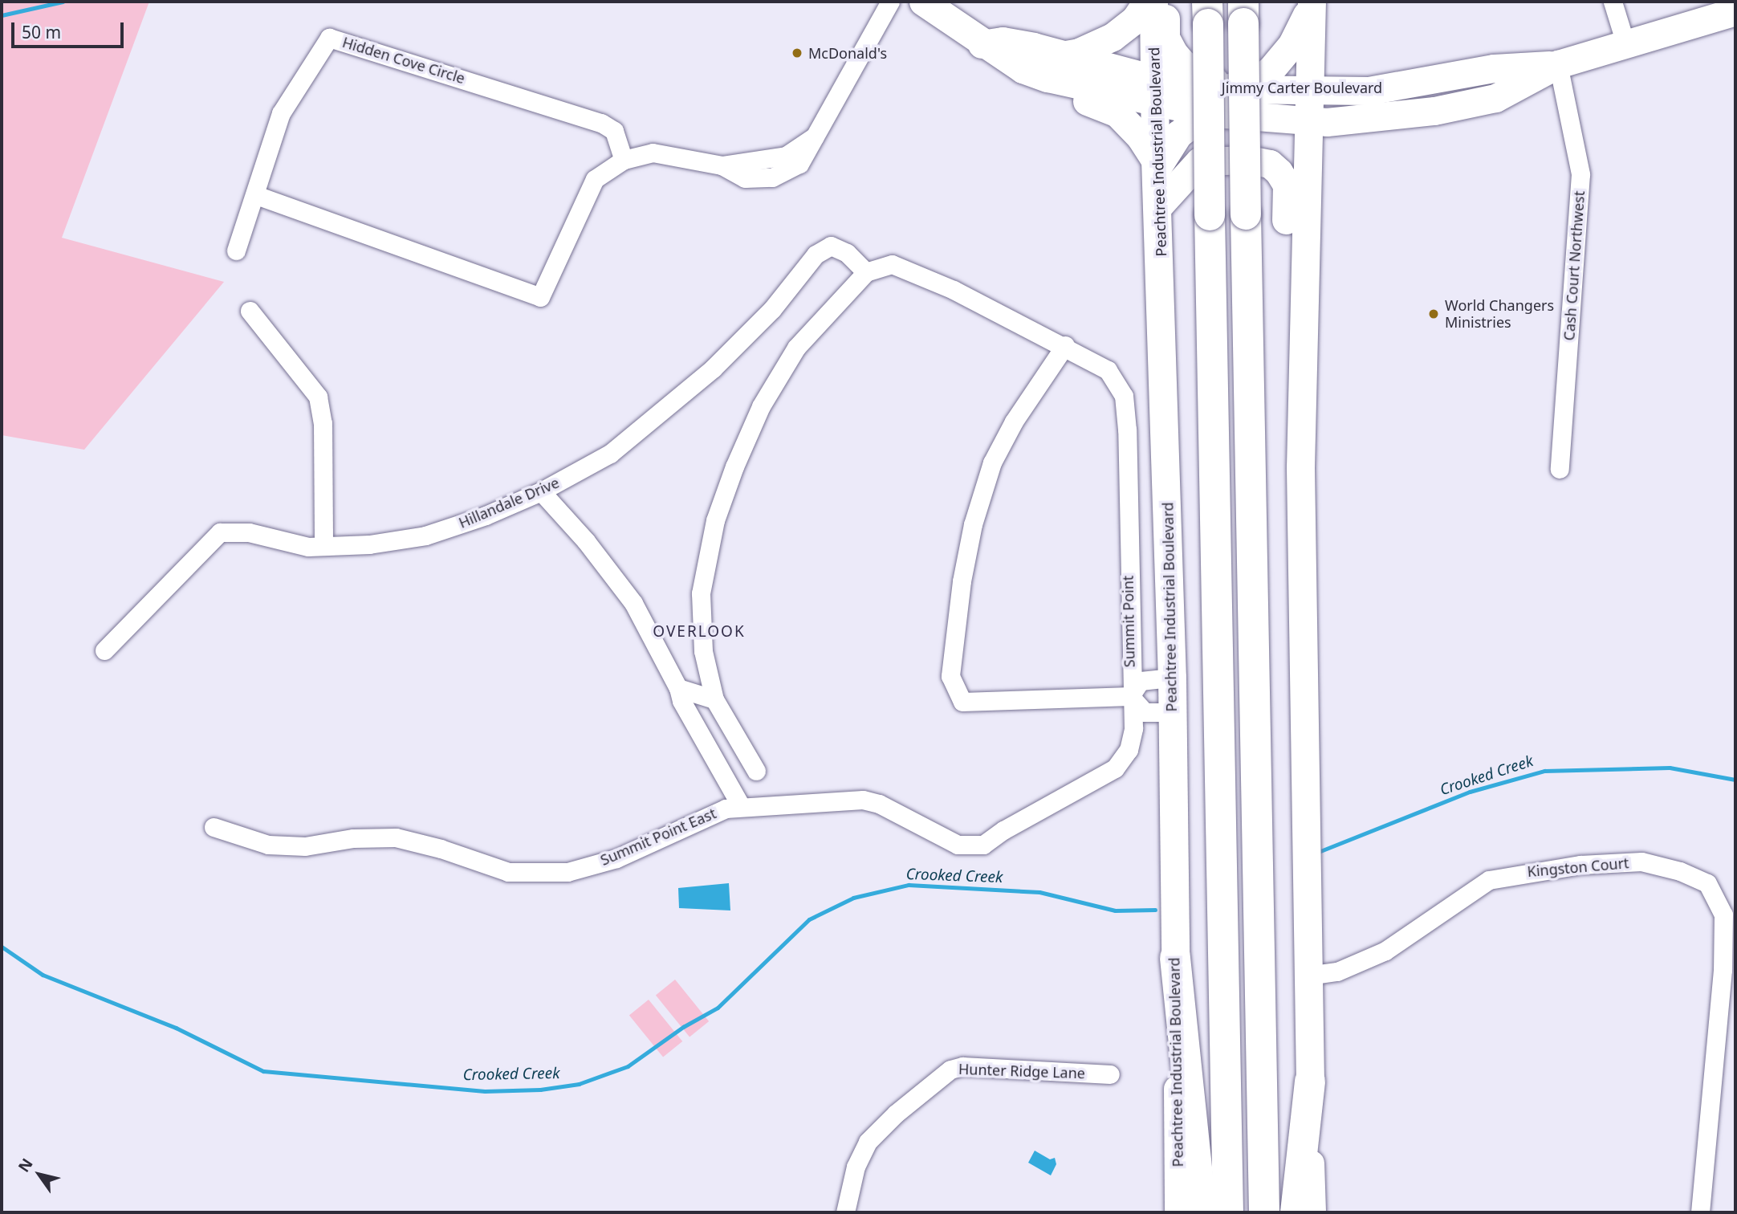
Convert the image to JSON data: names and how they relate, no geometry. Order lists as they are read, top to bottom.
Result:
{
  "streets": {
    "main road": ["Jimmy Carter Boulevard", "Peachtree Industrial Boulevard"],
    "street": [
      "Hidden Cove Circle",
      "Cash Court Northwest",
      "Hillandale Drive",
      "Summit Point",
      "Summit Point East",
      "Kingston Court",
      "Hunter Ridge Lane"
    ]
  },
  "crossings": [
    ["Jimmy Carter Boulevard", "Peachtree Industrial Boulevard"],
    ["Jimmy Carter Boulevard", "Cash Court Northwest"],
    ["Hillandale Drive", "Summit Point"],
    ["Summit Point", "Summit Point East"]
  ],
  "districts": ["OVERLOOK"],
  "water": ["Crooked Creek"],
  "places": ["McDonald's", "World Changers Ministries"],
  "scale_bar": "50 m",
  "north": "top left"
}
